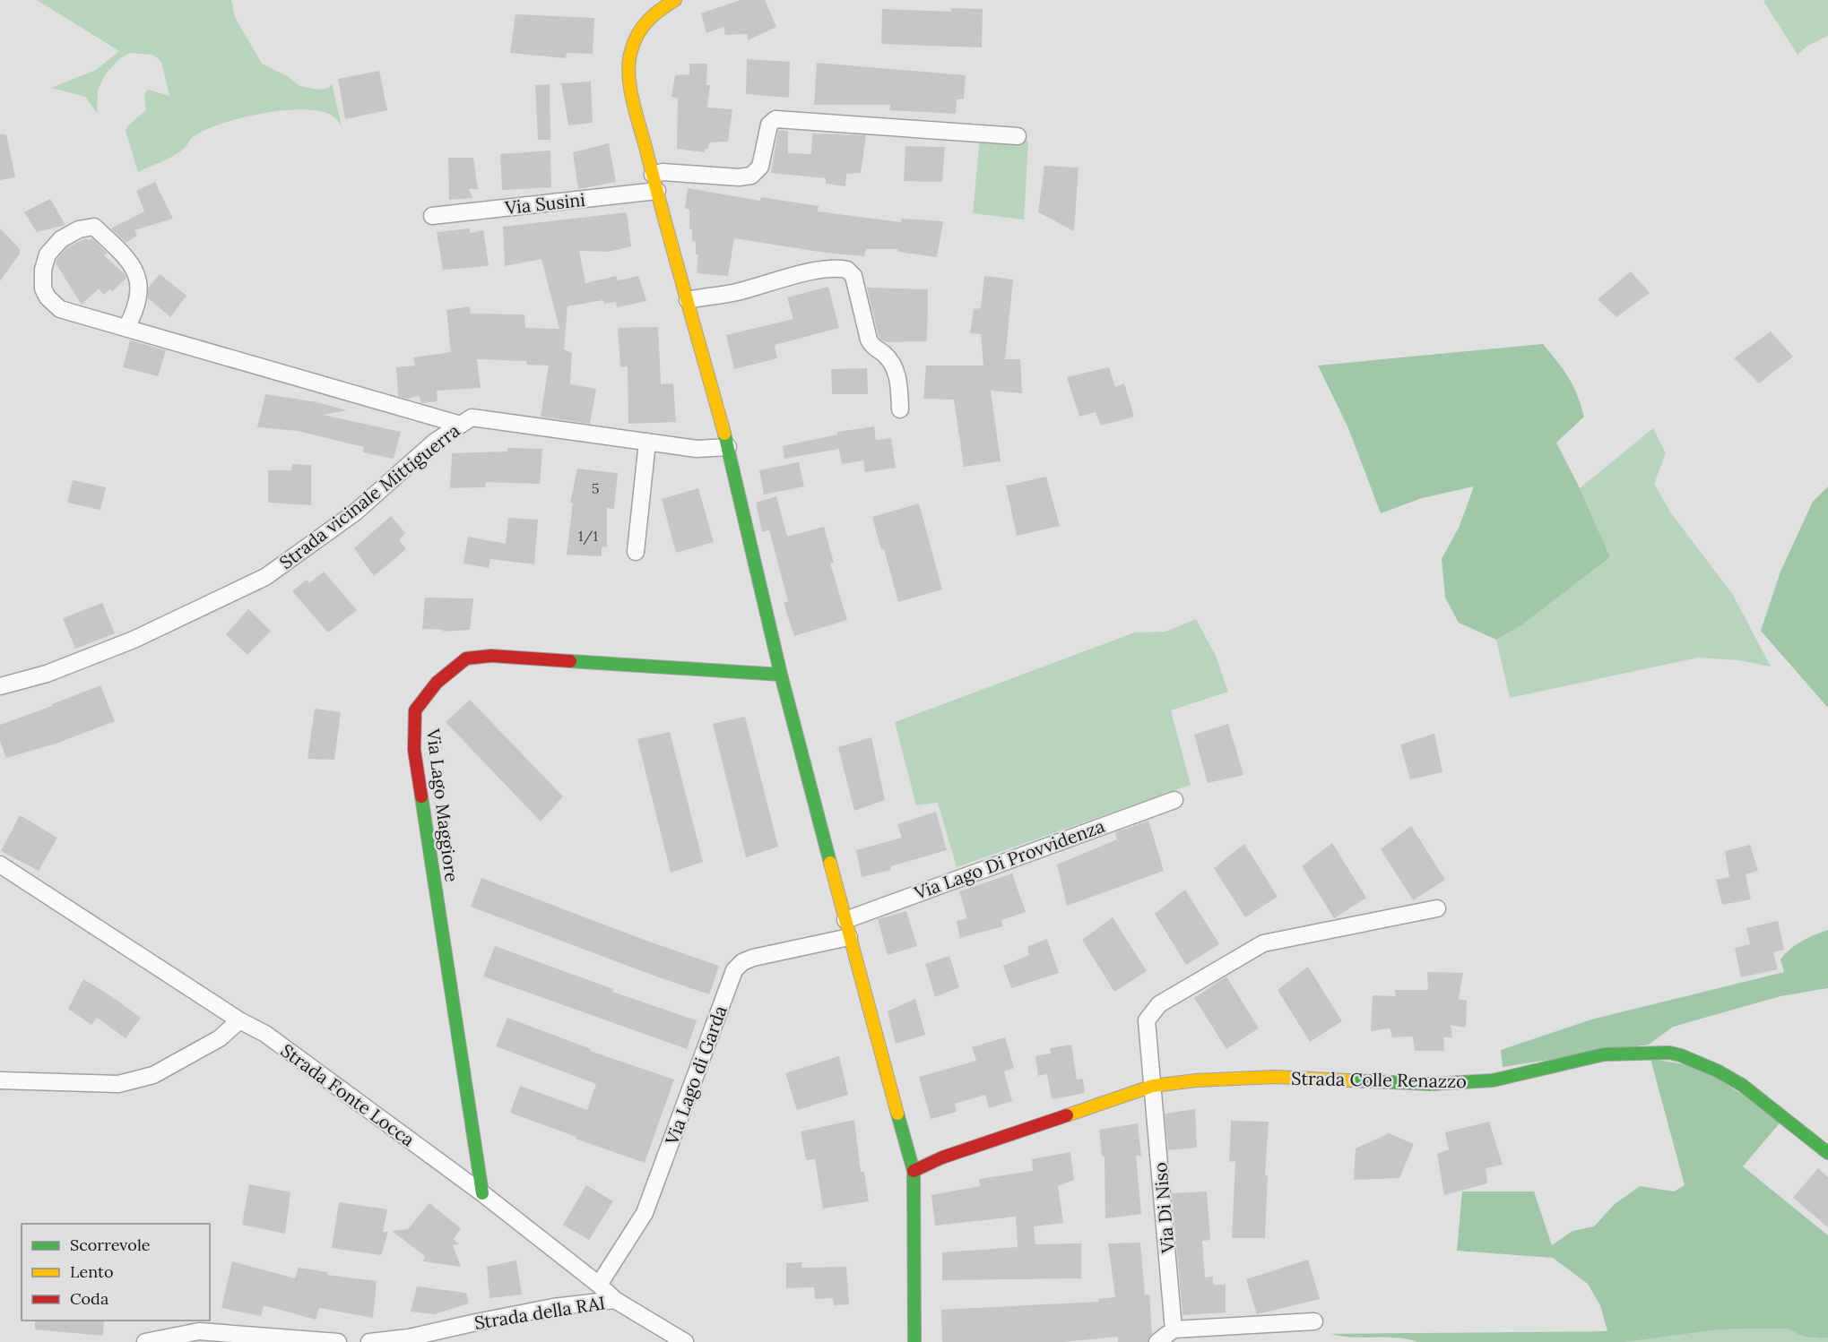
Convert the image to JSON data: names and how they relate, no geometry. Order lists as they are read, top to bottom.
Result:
{
  "streets": {
    "street": [
      "Via Susini",
      "Strada vicinale Mittiguerra",
      "Via Lago Maggiore",
      "Via Lago Di Provvidenza",
      "Via Lago di Garda",
      "Strada Colle Renazzo",
      "Strada Fonte Locca",
      "Via Di Niso",
      "Strada della RAI"
    ]
  },
  "crossings": [
    ["Via Lago Maggiore", "Strada Fonte Locca"],
    ["Via Lago di Garda", "Strada Fonte Locca"],
    ["Strada Colle Renazzo", "Via Di Niso"],
    ["Strada Fonte Locca", "Strada della RAI"]
  ],
  "house_numbers": ["5", "1/1"],
  "legend": ["Scorrevole", "Lento", "Coda"]
}
